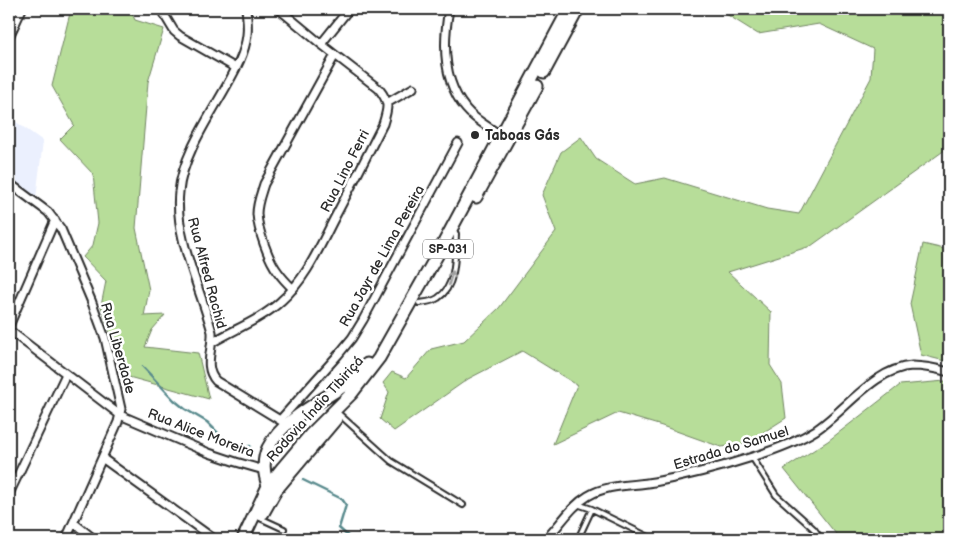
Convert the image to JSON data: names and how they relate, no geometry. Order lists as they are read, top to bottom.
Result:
{
  "streets": {
    "highway": ["SP-031", "Rodovia Índio Tibiriçá"],
    "street": [
      "Rua Lino Ferri",
      "Rua Jayr de Lima Pereira",
      "Rua Alfred Rachid",
      "Rua Liberdade",
      "Rua Alice Moreira",
      "Estrada do Samuel"
    ]
  },
  "crossings": [
    ["Rua Lino Ferri", "Rua Alfred Rachid"],
    ["Rua Jayr de Lima Pereira", "Rua Alfred Rachid"],
    ["Rua Liberdade", "Rua Alice Moreira"]
  ],
  "places": ["Taboas Gás"]
}
